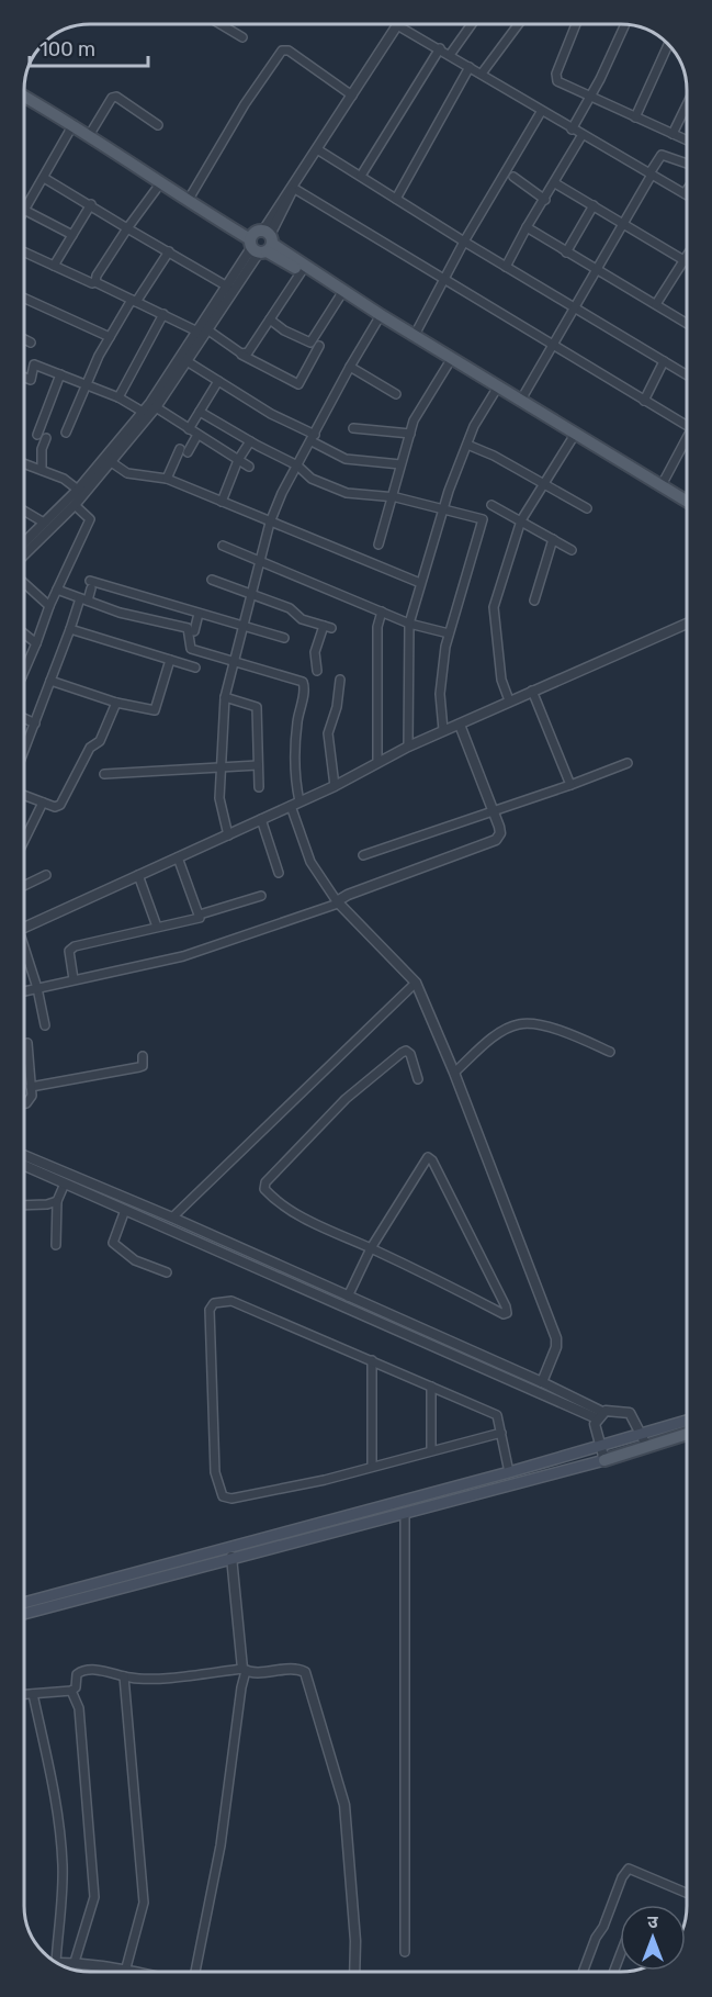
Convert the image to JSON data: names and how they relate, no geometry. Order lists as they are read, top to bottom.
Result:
{
  "scale_bar": "100 m",
  "north": "top"
}
